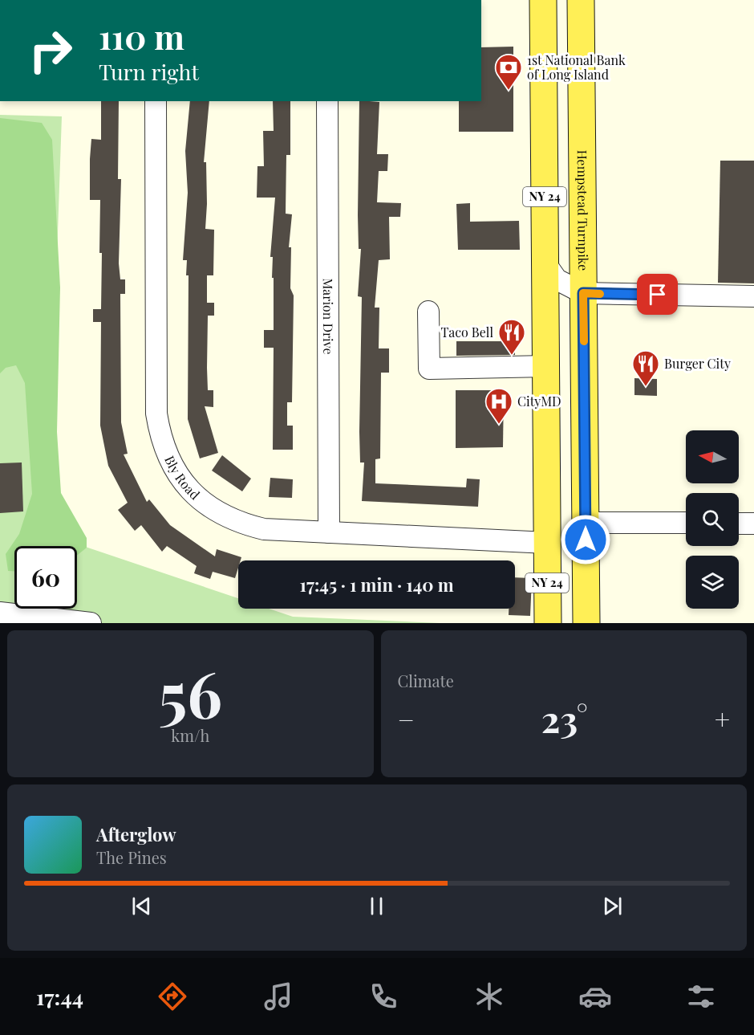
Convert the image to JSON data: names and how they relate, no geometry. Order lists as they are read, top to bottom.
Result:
{
  "streets": {
    "main road": ["NY 24", "Hempstead Turnpike"],
    "street": ["Marion Drive", "Bly Road"]
  },
  "crossings": [
    ["NY 24", "Bly Road"],
    ["Marion Drive", "Bly Road"]
  ],
  "places": {
    "bank": ["1st National Bank of Long Island"],
    "restaurant": ["Taco Bell", "Burger City"],
    "hospital": ["CityMD"]
  },
  "north": "left",
  "page": {
    "turn": ["110 m", "Turn right"],
    "limit": "60",
    "trip": "17:45 · 1 min · 140 m",
    "tile": [
      ["56", "km/h"],
      "Climate"
    ],
    "heat": ["−", "23°", "+"],
    "song": ["Afterglow", "The Pines"],
    "tabs": "17:44"
  }
}
